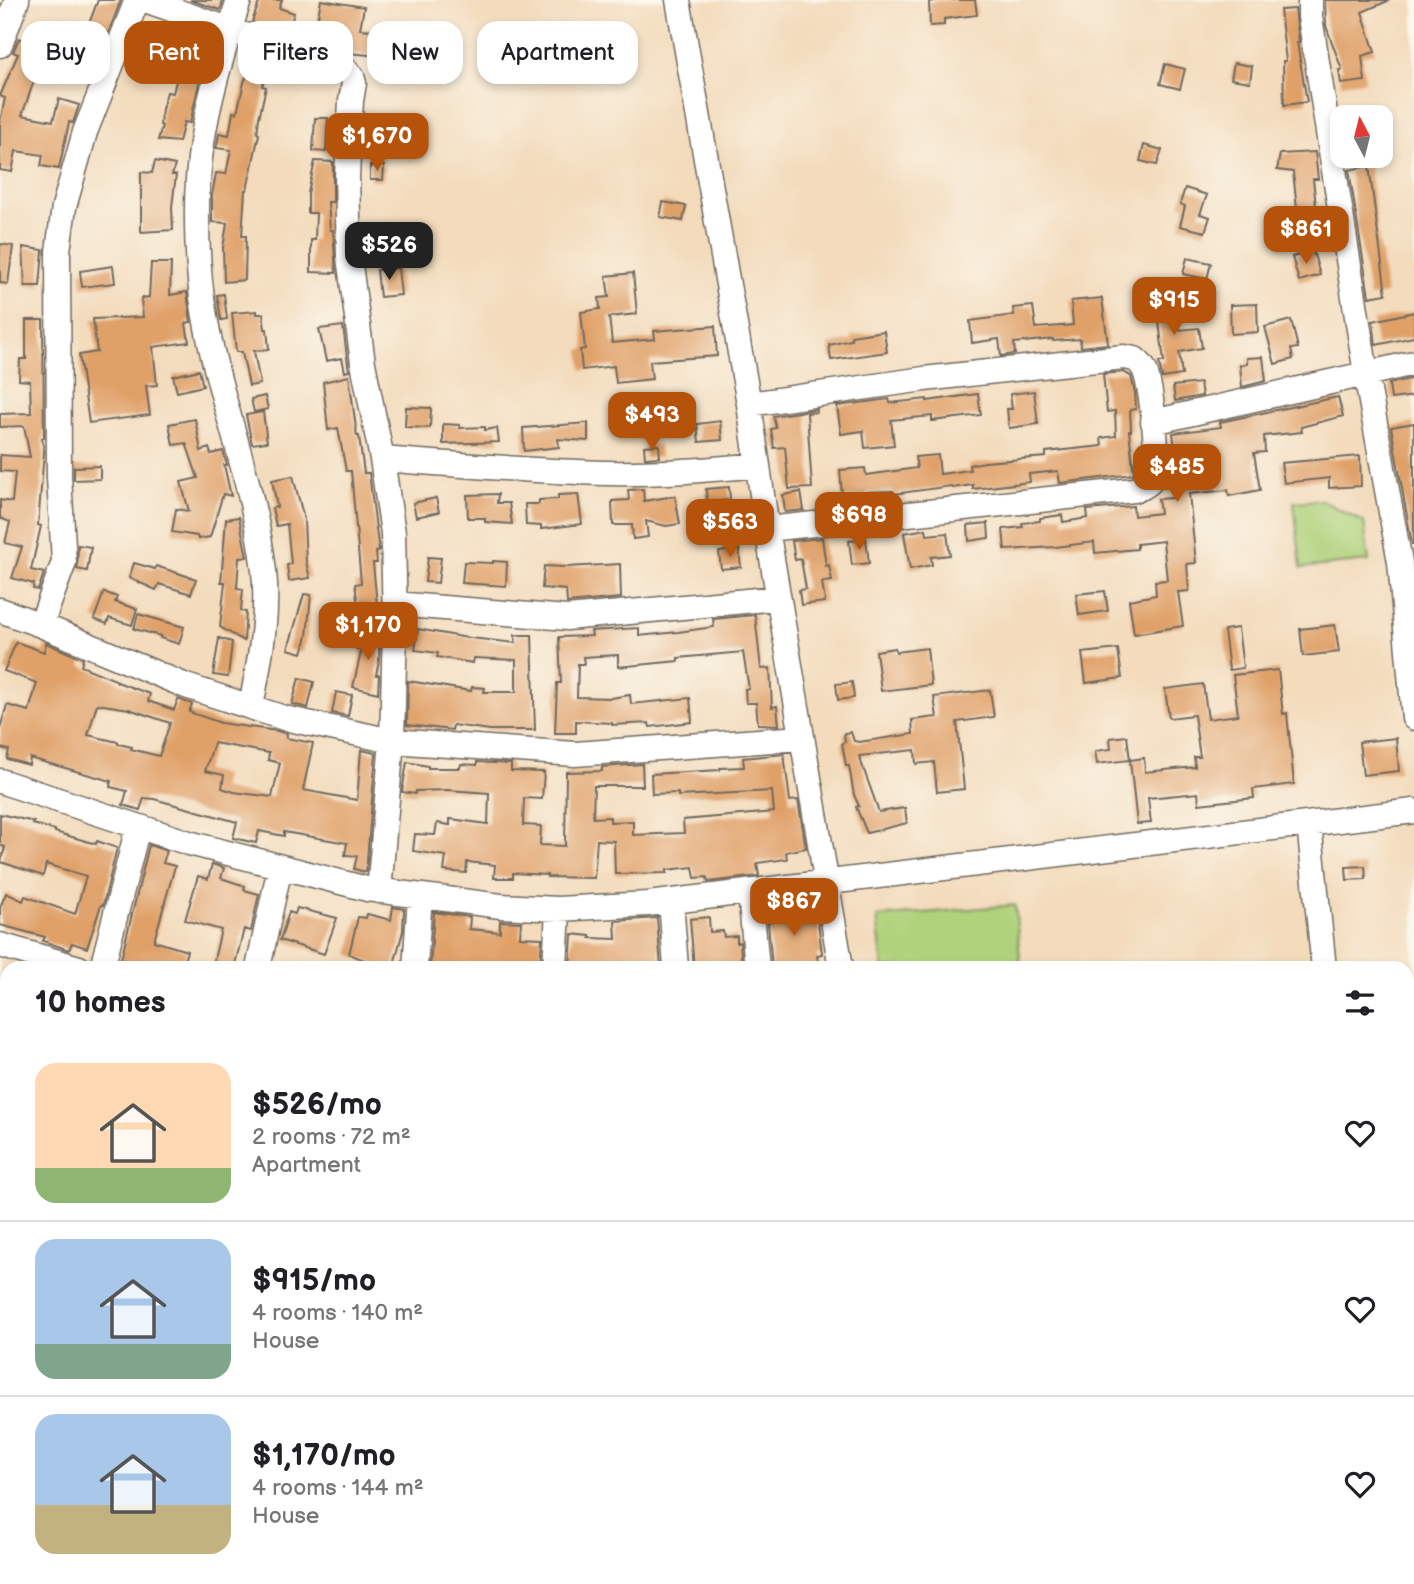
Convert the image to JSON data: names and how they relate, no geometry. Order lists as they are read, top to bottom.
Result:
{
  "north": "top",
  "page": {
    "chip": [
      "Buy",
      "Rent",
      "Filters",
      "New",
      "Apartment"
    ],
    "price": [
      "$1,670",
      "$861",
      "$526",
      "$915",
      "$493",
      "$485",
      "$698",
      "$563",
      "$1,170",
      "$867"
    ],
    "heading": "10 homes",
    "list": [
      {
        "name": "$526/mo",
        "note": "2 rooms · 72 m² · Apartment"
      },
      {
        "name": "$915/mo",
        "note": "4 rooms · 140 m² · House"
      },
      {
        "name": "$1,170/mo",
        "note": "4 rooms · 144 m² · House"
      }
    ]
  }
}
